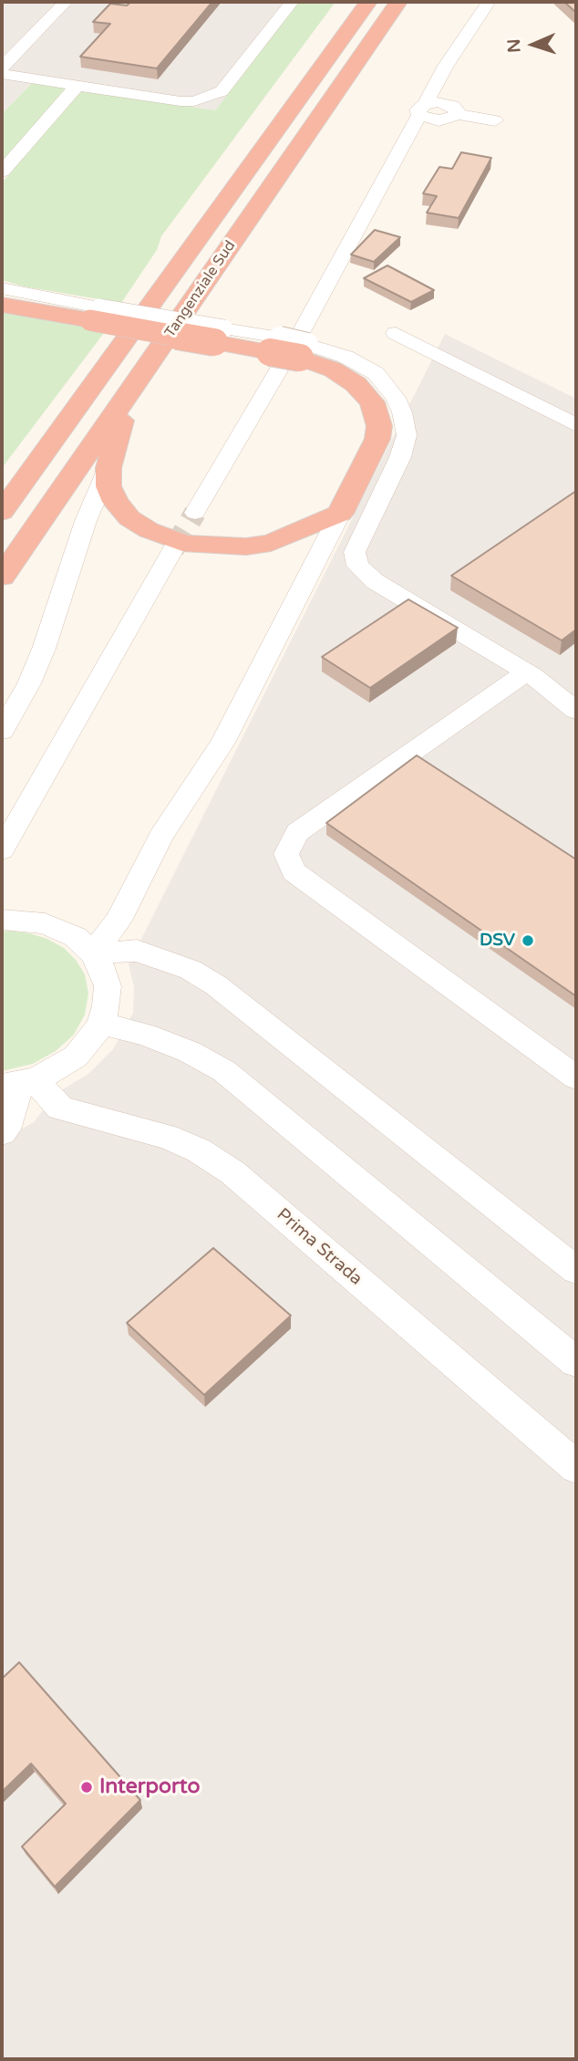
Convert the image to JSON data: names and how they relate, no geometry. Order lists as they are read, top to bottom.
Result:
{
  "streets": {
    "highway": ["Tangenziale Sud"],
    "street": ["Prima Strada"]
  },
  "places": ["DSV", "Interporto"],
  "north": "left"
}
